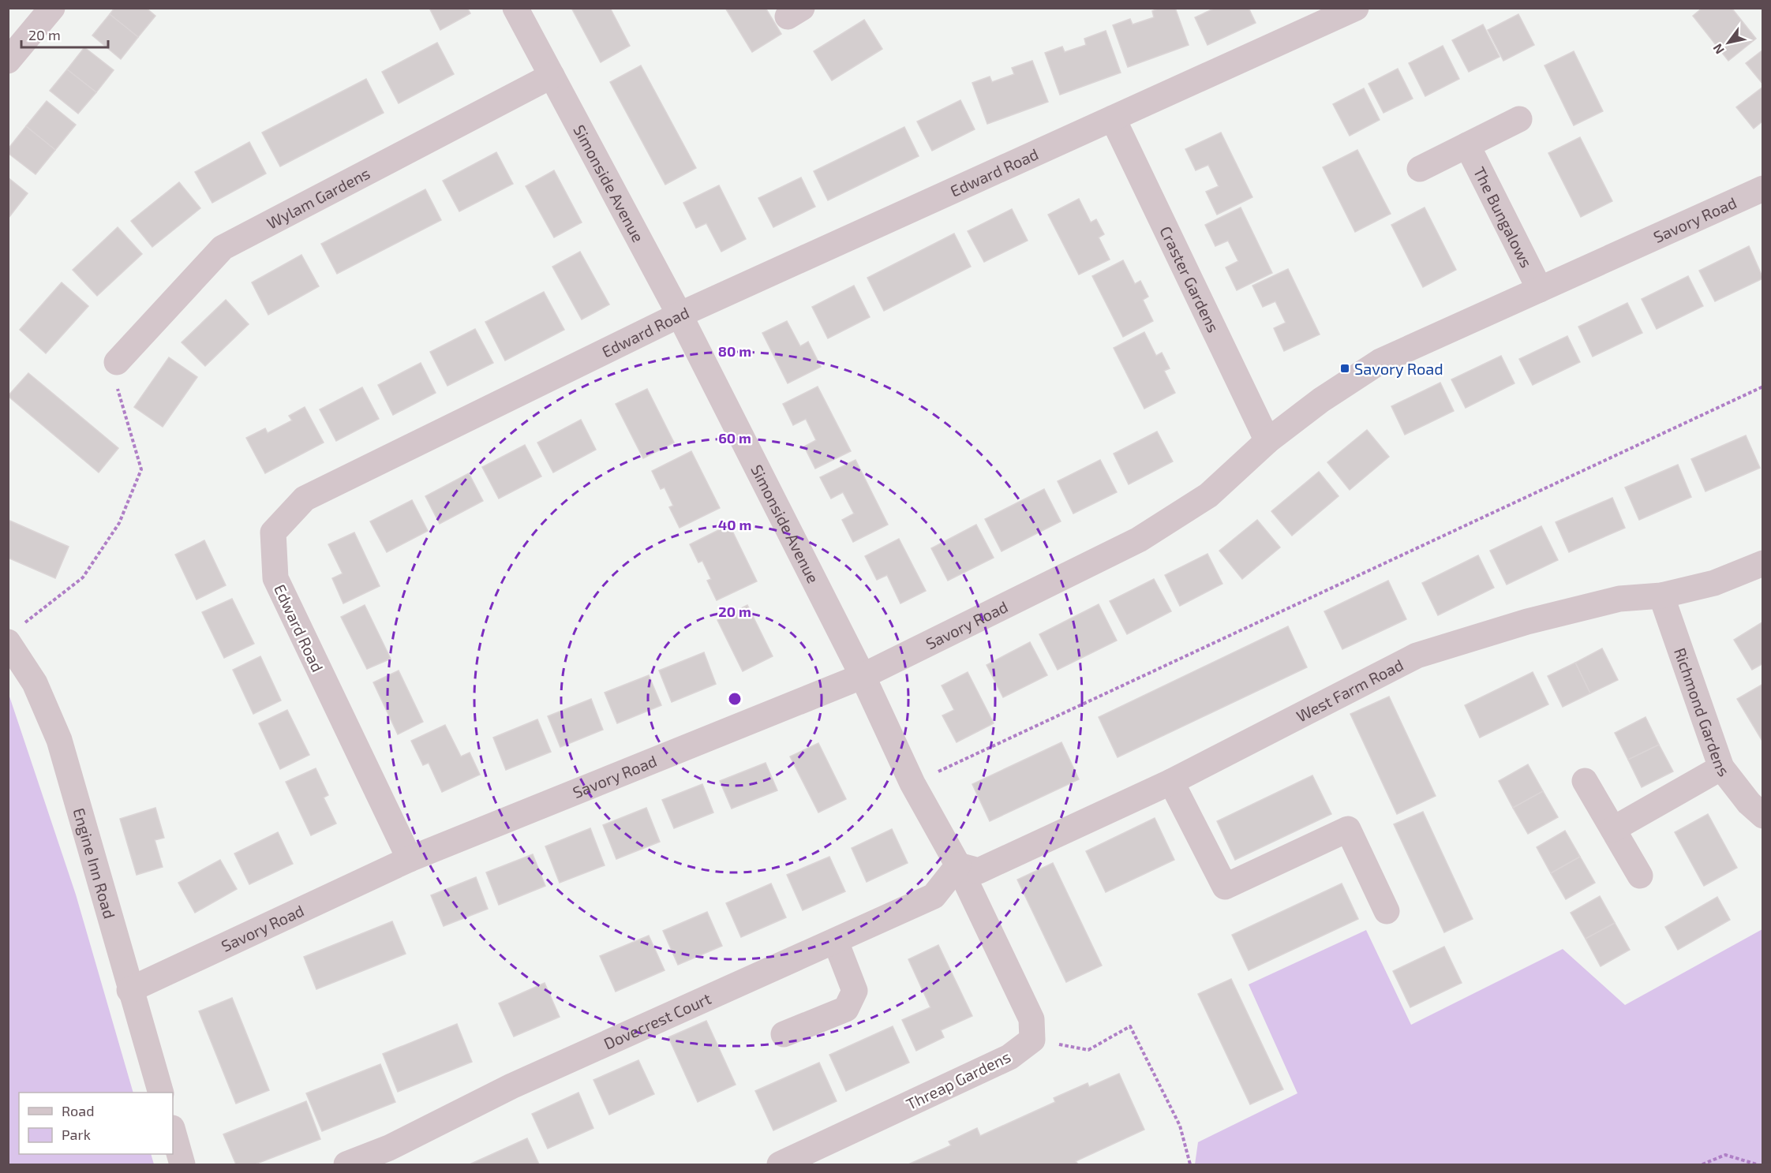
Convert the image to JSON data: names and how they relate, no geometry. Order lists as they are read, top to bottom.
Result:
{
  "streets": {
    "street": [
      "Edward Road",
      "Simonside Avenue",
      "Wylam Gardens",
      "The Bungalows",
      "Savory Road",
      "Craster Gardens",
      "West Farm Road",
      "Richmond Gardens",
      "Engine Inn Road",
      "Dovecrest Court",
      "Threap Gardens"
    ]
  },
  "crossings": [
    ["Edward Road", "Simonside Avenue"],
    ["Edward Road", "Savory Road"],
    ["Edward Road", "Craster Gardens"],
    ["Simonside Avenue", "Wylam Gardens"],
    ["Simonside Avenue", "Savory Road"],
    ["Simonside Avenue", "West Farm Road"],
    ["Simonside Avenue", "Dovecrest Court"],
    ["The Bungalows", "Savory Road"],
    ["Savory Road", "Craster Gardens"],
    ["Savory Road", "Engine Inn Road"],
    ["West Farm Road", "Richmond Gardens"],
    ["West Farm Road", "Dovecrest Court"]
  ],
  "places": {
    "transit": ["Savory Road"]
  },
  "legend": ["Road", "Park"],
  "scale_bar": "20 m",
  "north": "bottom left",
  "rings": [
    "80 m",
    "60 m",
    "40 m",
    "20 m"
  ]
}
